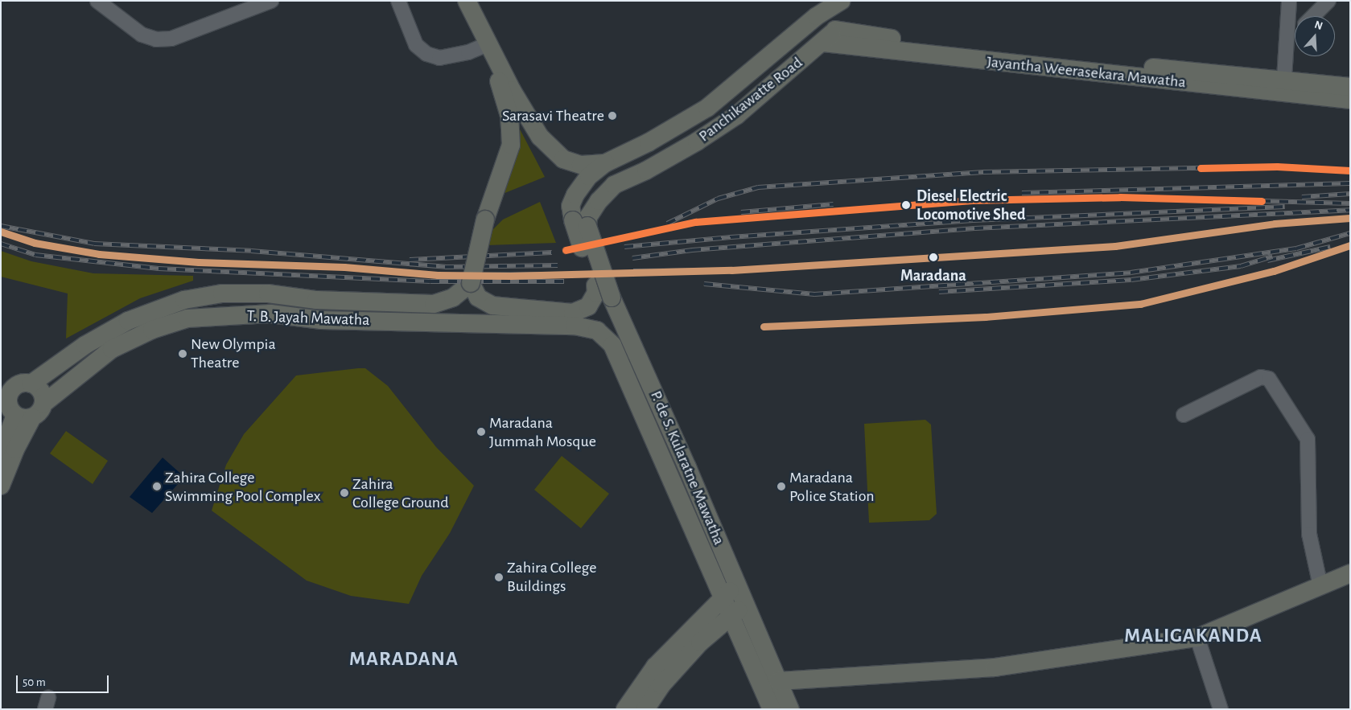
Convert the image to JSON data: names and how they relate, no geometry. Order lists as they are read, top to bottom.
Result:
{
  "streets": {
    "main road": [
      "Jayantha Weerasekara Mawatha",
      "Panchikawatte Road",
      "T. B. Jayah Mawatha",
      "P. de S. Kularatne Mawatha"
    ]
  },
  "crossings": [
    ["Jayantha Weerasekara Mawatha", "Panchikawatte Road"],
    ["Panchikawatte Road", "P. de S. Kularatne Mawatha"],
    ["T. B. Jayah Mawatha", "P. de S. Kularatne Mawatha"]
  ],
  "districts": ["MALIGAKANDA", "MARADANA"],
  "places": [
    "Sarasavi Theatre",
    "Diesel Electric Locomotive Shed",
    "Maradana",
    "New Olympia Theatre",
    "Maradana Jummah Mosque",
    "Zahira College Swimming Pool Complex",
    "Maradana Police Station",
    "Zahira College Ground",
    "Zahira College Buildings"
  ],
  "scale_bar": "50 m",
  "north": "top"
}
